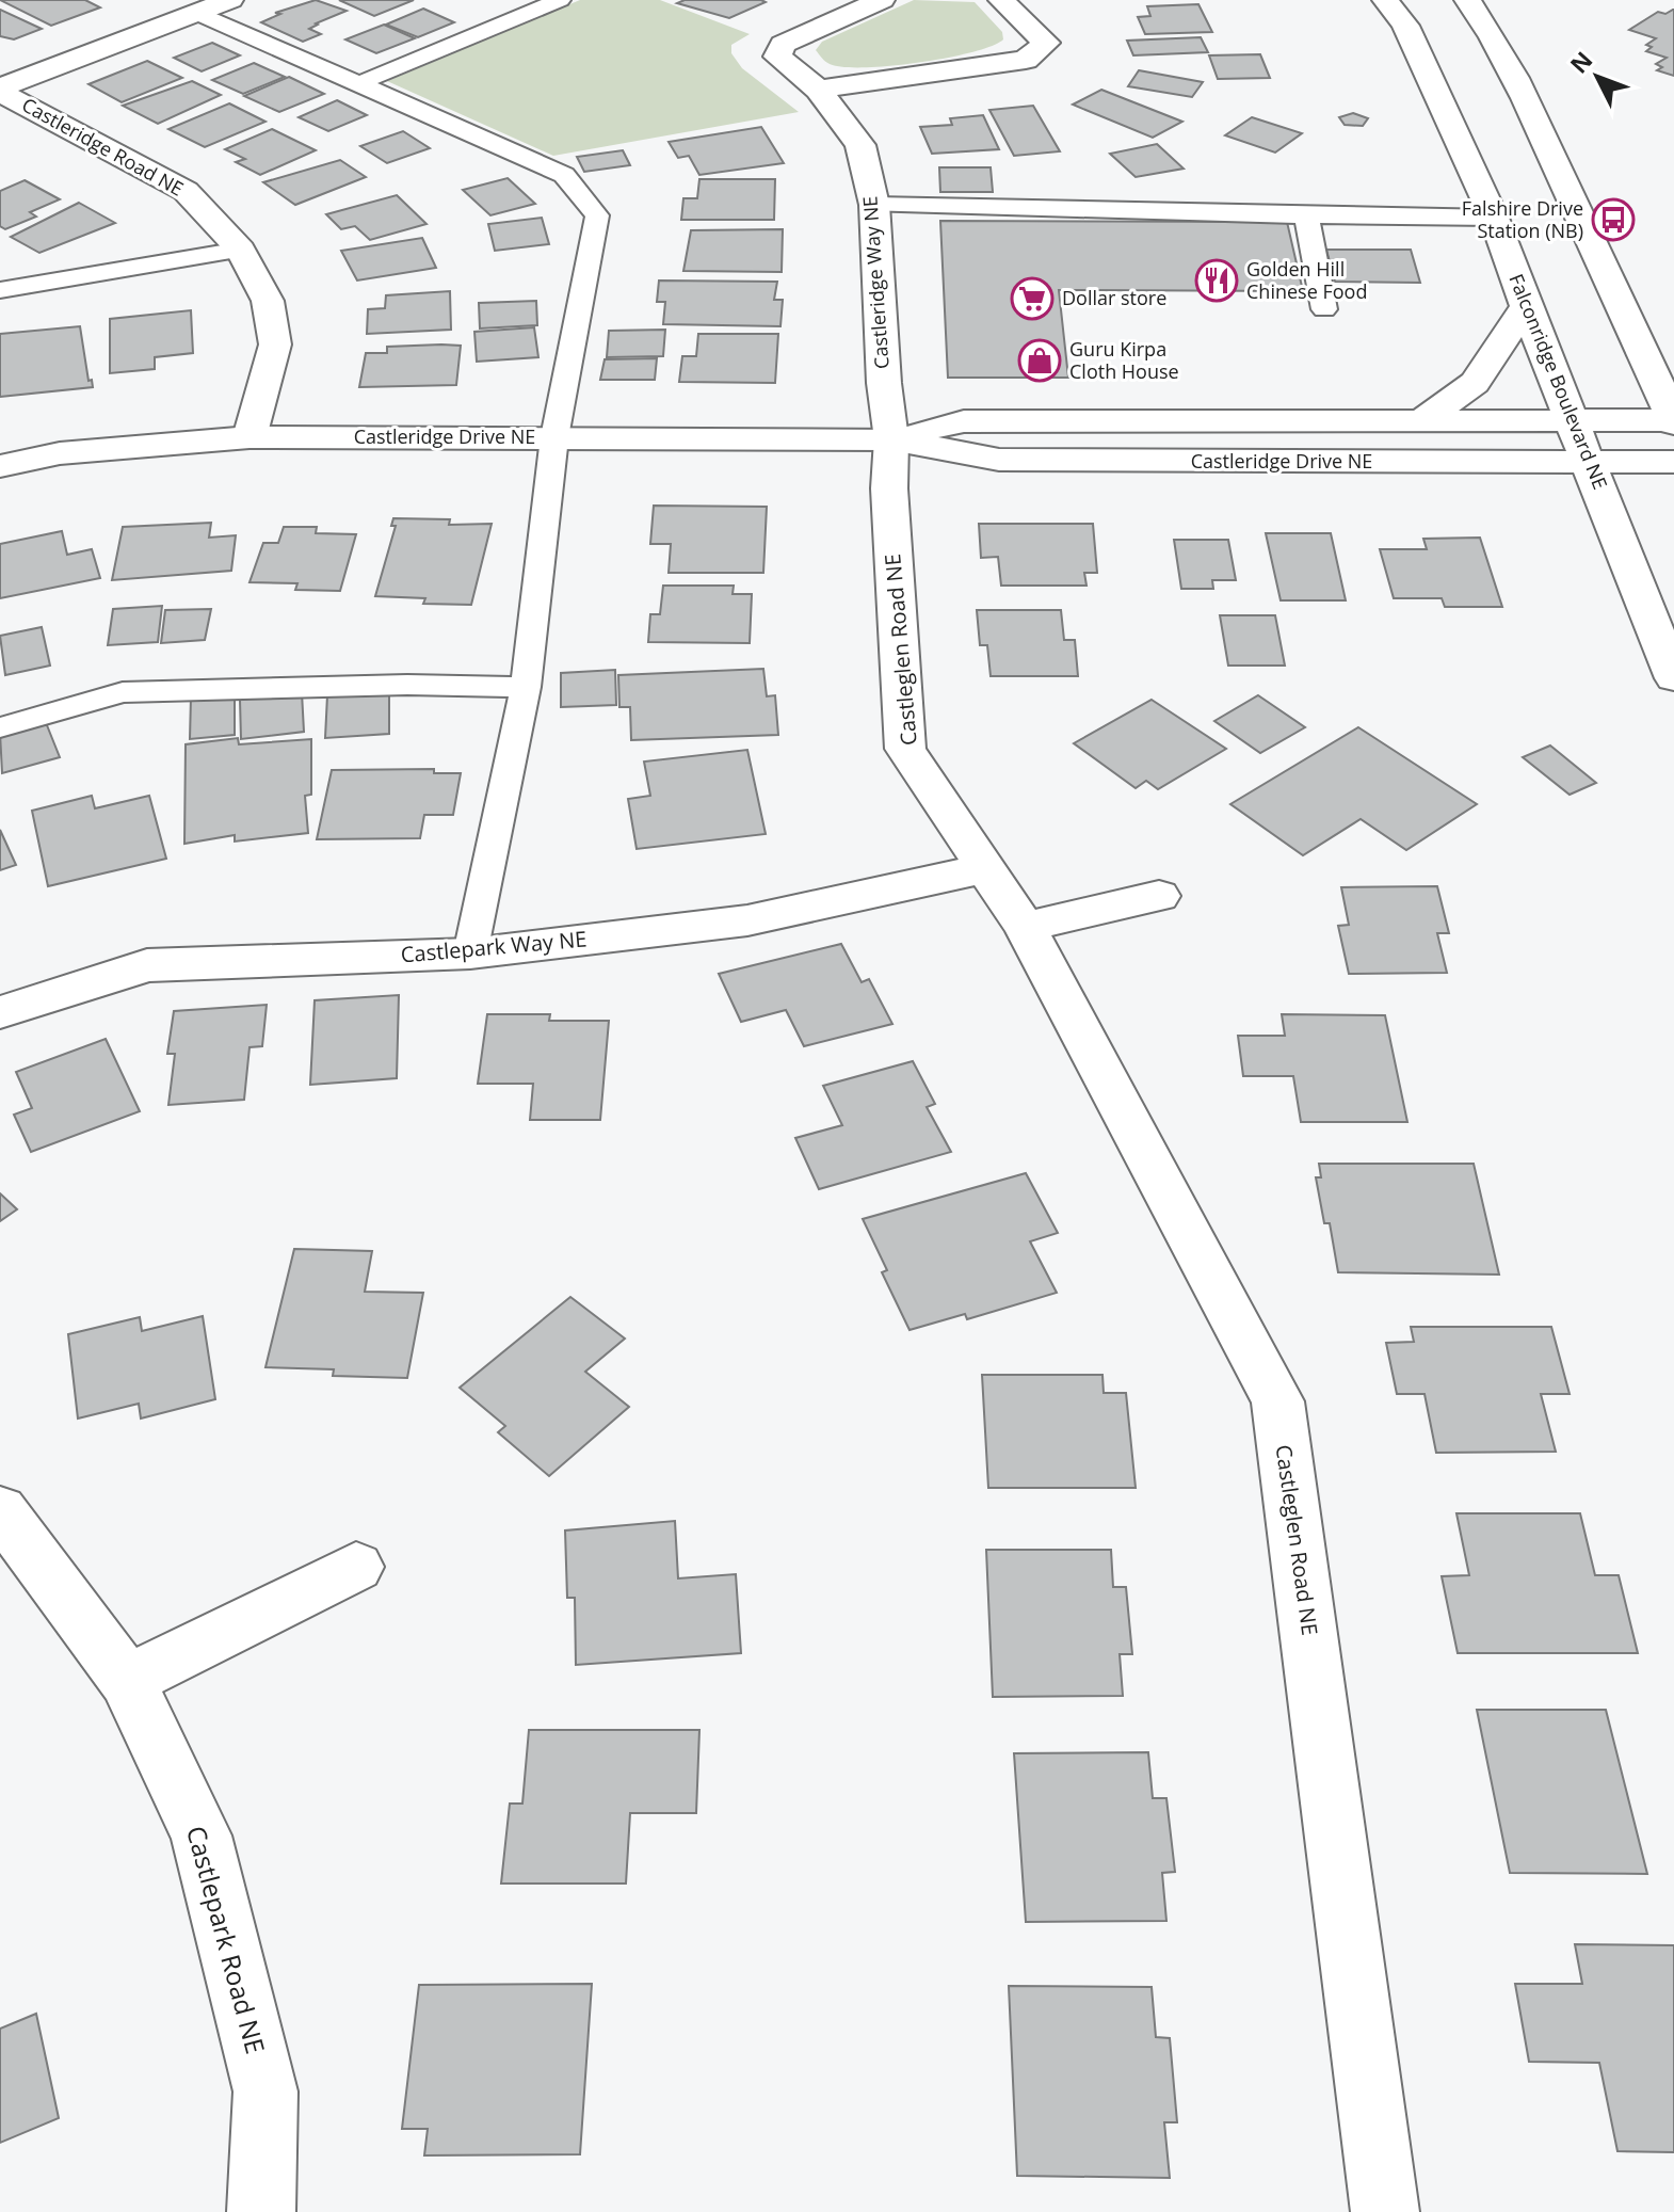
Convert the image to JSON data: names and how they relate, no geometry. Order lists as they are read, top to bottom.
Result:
{
  "streets": {
    "street": [
      "Castleridge Road NE",
      "Castleridge Way NE",
      "Falconridge Boulevard NE",
      "Castleridge Drive NE",
      "Castleglen Road NE",
      "Castlepark Way NE",
      "Castlepark Road NE"
    ]
  },
  "crossings": [
    ["Castleridge Road NE", "Castleridge Drive NE"],
    ["Castleridge Way NE", "Castleridge Drive NE"],
    ["Castleridge Way NE", "Castleglen Road NE"],
    ["Falconridge Boulevard NE", "Castleridge Drive NE"],
    ["Castleridge Drive NE", "Castleglen Road NE"],
    ["Castleglen Road NE", "Castlepark Way NE"]
  ],
  "places": {
    "bus stop": ["Falshire Drive Station (NB)"],
    "restaurant": ["Golden Hill Chinese Food"],
    "supermarket": ["Dollar store"],
    "shop": ["Guru Kirpa Cloth House"]
  },
  "north": "top left"
}
